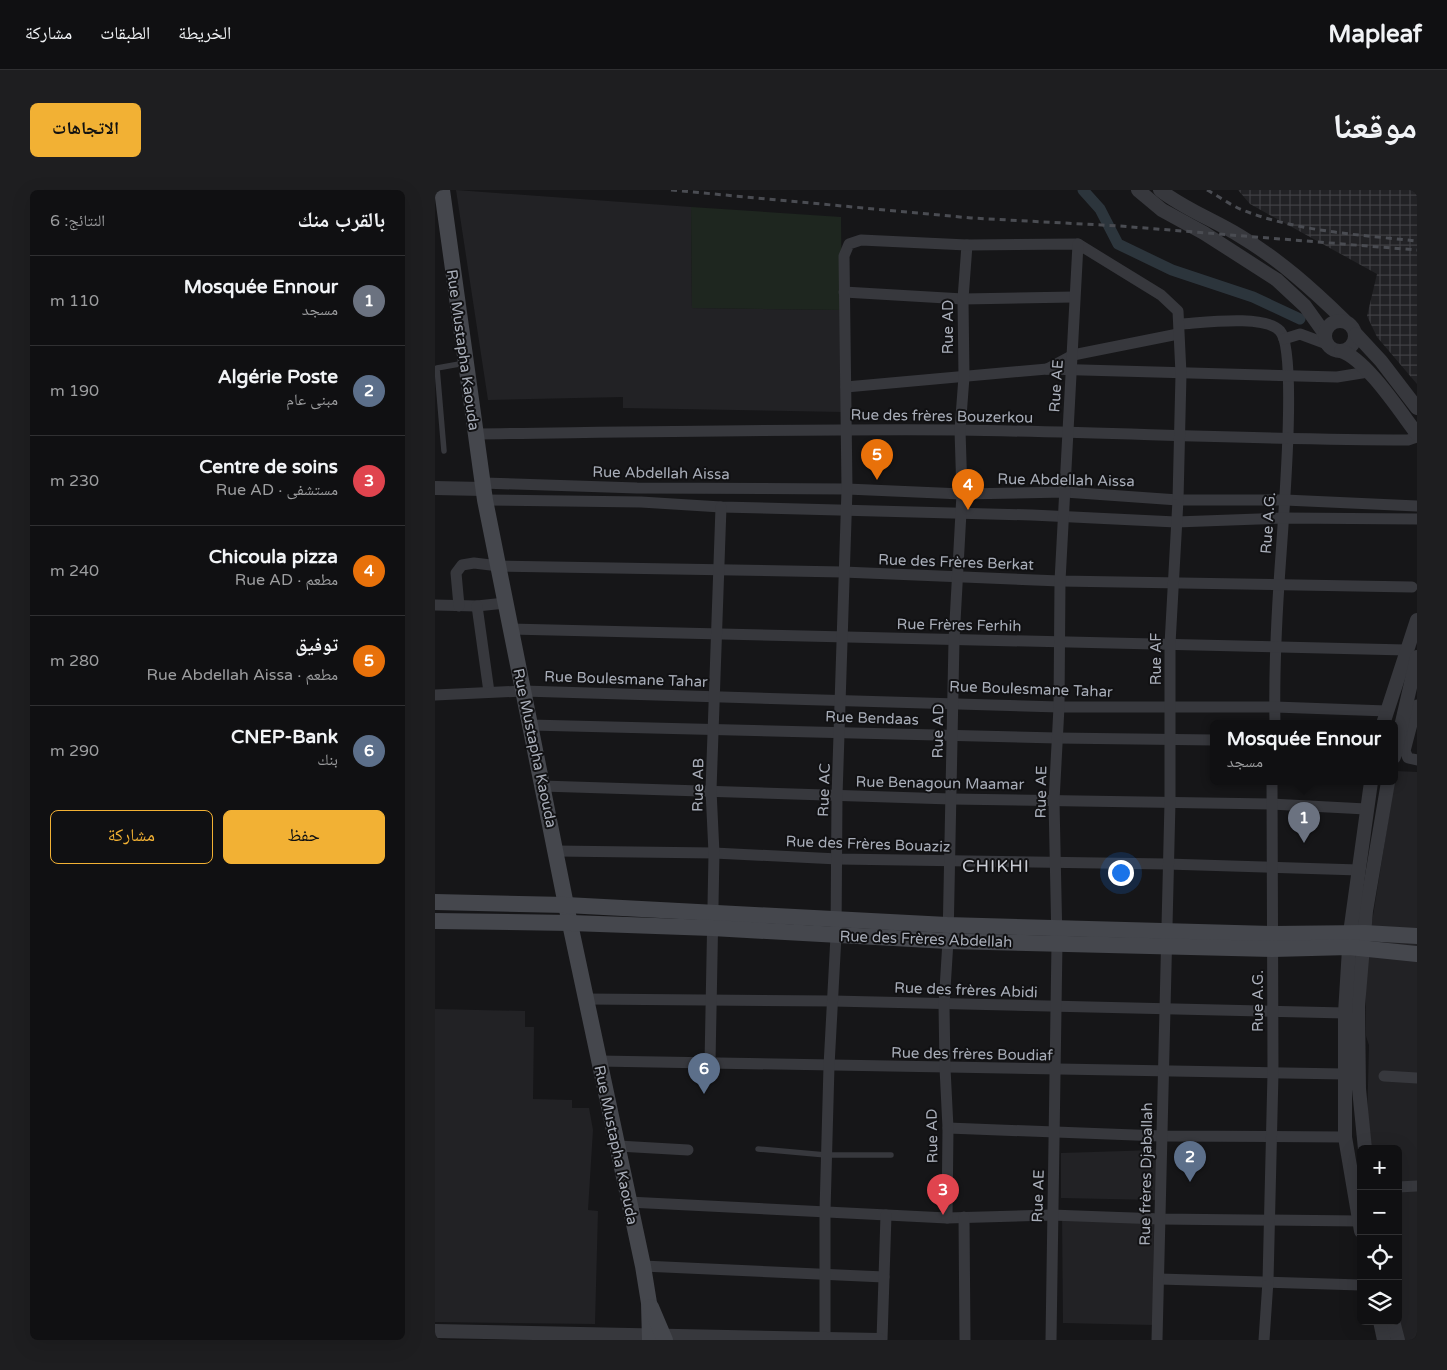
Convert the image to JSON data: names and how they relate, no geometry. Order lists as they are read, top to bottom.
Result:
{
  "streets": {
    "main road": ["Rue Mustapha Kaouda", "Rue des Frères Abdellah"],
    "street": [
      "Rue AD",
      "Rue AE",
      "Rue des frères Bouzerkou",
      "Rue Abdellah Aissa",
      "Rue A.G.",
      "Rue des Frères Berkat",
      "Rue Frères Ferhih",
      "Rue AF",
      "Rue Boulesmane Tahar",
      "Rue Bendaas",
      "Rue Benagoun Maamar",
      "Rue AB",
      "Rue AC",
      "Rue des Frères Bouaziz",
      "Rue des frères Abidi",
      "Rue des frères Boudiaf",
      "Rue frères Djaballah"
    ]
  },
  "crossings": [
    ["Rue AD", "Rue des frères Bouzerkou"],
    ["Rue AD", "Rue Abdellah Aissa"],
    ["Rue AD", "Rue des Frères Berkat"],
    ["Rue AD", "Rue Frères Ferhih"],
    ["Rue AD", "Rue Boulesmane Tahar"],
    ["Rue AD", "Rue Bendaas"],
    ["Rue AD", "Rue Benagoun Maamar"],
    ["Rue AD", "Rue AC"],
    ["Rue AD", "Rue des Frères Bouaziz"],
    ["Rue AD", "Rue des Frères Abdellah"],
    ["Rue AD", "Rue des frères Abidi"],
    ["Rue AD", "Rue des frères Boudiaf"],
    ["Rue Mustapha Kaouda", "Rue des frères Bouzerkou"],
    ["Rue Mustapha Kaouda", "Rue Abdellah Aissa"],
    ["Rue Mustapha Kaouda", "Rue des Frères Berkat"],
    ["Rue Mustapha Kaouda", "Rue Frères Ferhih"],
    ["Rue Mustapha Kaouda", "Rue Boulesmane Tahar"],
    ["Rue Mustapha Kaouda", "Rue Bendaas"],
    ["Rue Mustapha Kaouda", "Rue Benagoun Maamar"],
    ["Rue Mustapha Kaouda", "Rue des Frères Bouaziz"],
    ["Rue Mustapha Kaouda", "Rue des Frères Abdellah"],
    ["Rue Mustapha Kaouda", "Rue des frères Abidi"],
    ["Rue Mustapha Kaouda", "Rue des frères Boudiaf"],
    ["Rue AE", "Rue des frères Bouzerkou"],
    ["Rue AE", "Rue Abdellah Aissa"],
    ["Rue AE", "Rue des Frères Berkat"],
    ["Rue AE", "Rue Frères Ferhih"],
    ["Rue AE", "Rue AF"],
    ["Rue AE", "Rue Boulesmane Tahar"],
    ["Rue AE", "Rue Bendaas"],
    ["Rue AE", "Rue Benagoun Maamar"],
    ["Rue AE", "Rue des Frères Bouaziz"],
    ["Rue AE", "Rue des Frères Abdellah"],
    ["Rue AE", "Rue des frères Abidi"],
    ["Rue AE", "Rue des frères Boudiaf"],
    ["Rue des frères Bouzerkou", "Rue A.G."],
    ["Rue des frères Bouzerkou", "Rue AF"],
    ["Rue des frères Bouzerkou", "Rue AC"],
    ["Rue Abdellah Aissa", "Rue A.G."],
    ["Rue Abdellah Aissa", "Rue AF"],
    ["Rue Abdellah Aissa", "Rue AC"],
    ["Rue A.G.", "Rue des Frères Berkat"],
    ["Rue A.G.", "Rue Frères Ferhih"],
    ["Rue A.G.", "Rue AF"],
    ["Rue A.G.", "Rue Boulesmane Tahar"],
    ["Rue A.G.", "Rue Benagoun Maamar"],
    ["Rue A.G.", "Rue des Frères Bouaziz"],
    ["Rue A.G.", "Rue des Frères Abdellah"],
    ["Rue A.G.", "Rue des frères Abidi"],
    ["Rue A.G.", "Rue des frères Boudiaf"],
    ["Rue des Frères Berkat", "Rue AF"],
    ["Rue des Frères Berkat", "Rue AB"],
    ["Rue des Frères Berkat", "Rue AC"],
    ["Rue Frères Ferhih", "Rue AF"],
    ["Rue Frères Ferhih", "Rue AB"],
    ["Rue Frères Ferhih", "Rue AC"],
    ["Rue AF", "Rue Boulesmane Tahar"],
    ["Rue AF", "Rue Bendaas"],
    ["Rue AF", "Rue Benagoun Maamar"],
    ["Rue AF", "Rue des Frères Bouaziz"],
    ["Rue AF", "Rue des Frères Abdellah"],
    ["Rue AF", "Rue des frères Abidi"],
    ["Rue AF", "Rue frères Djaballah"],
    ["Rue Boulesmane Tahar", "Rue AB"],
    ["Rue Boulesmane Tahar", "Rue AC"],
    ["Rue Bendaas", "Rue AB"],
    ["Rue Bendaas", "Rue AC"],
    ["Rue Benagoun Maamar", "Rue AB"],
    ["Rue Benagoun Maamar", "Rue AC"],
    ["Rue AB", "Rue des Frères Bouaziz"],
    ["Rue AB", "Rue des Frères Abdellah"],
    ["Rue AB", "Rue des frères Abidi"],
    ["Rue AB", "Rue des frères Boudiaf"],
    ["Rue AC", "Rue des Frères Bouaziz"],
    ["Rue AC", "Rue des Frères Abdellah"],
    ["Rue AC", "Rue des frères Abidi"],
    ["Rue AC", "Rue des frères Boudiaf"],
    ["Rue des frères Abidi", "Rue frères Djaballah"],
    ["Rue des frères Boudiaf", "Rue frères Djaballah"]
  ],
  "districts": ["CHIKHI"],
  "page": {
    "header": "Mapleaf",
    "nav": ["الخريطة", "الطبقات", "مشاركة"],
    "title": "موقعنا",
    "buttons": [
      "الاتجاهات",
      ["حفظ", "مشاركة"]
    ],
    "heading": ["بالقرب منك", "النتائج: 6"],
    "list": [
      {
        "mark": "1",
        "name": "Mosquée Ennour",
        "note": "مسجد",
        "value": "110 m"
      },
      {
        "mark": "2",
        "name": "Algérie Poste",
        "note": "مبنى عام",
        "value": "190 m"
      },
      {
        "mark": "3",
        "name": "Centre de soins",
        "note": "مستشفى · Rue AD",
        "value": "230 m"
      },
      {
        "mark": "4",
        "name": "Chicoula pizza",
        "note": "مطعم · Rue AD",
        "value": "240 m"
      },
      {
        "mark": "5",
        "name": "توفيق",
        "note": "مطعم · Rue Abdellah Aissa",
        "value": "280 m"
      },
      {
        "mark": "6",
        "name": "CNEP-Bank",
        "note": "بنك",
        "value": "290 m"
      }
    ],
    "pins": [
      "5",
      "4",
      "1",
      "6",
      "2",
      "3"
    ],
    "popup": ["Mosquée Ennour", "مسجد"],
    "map_buttons": ["+", "−"]
  }
}
